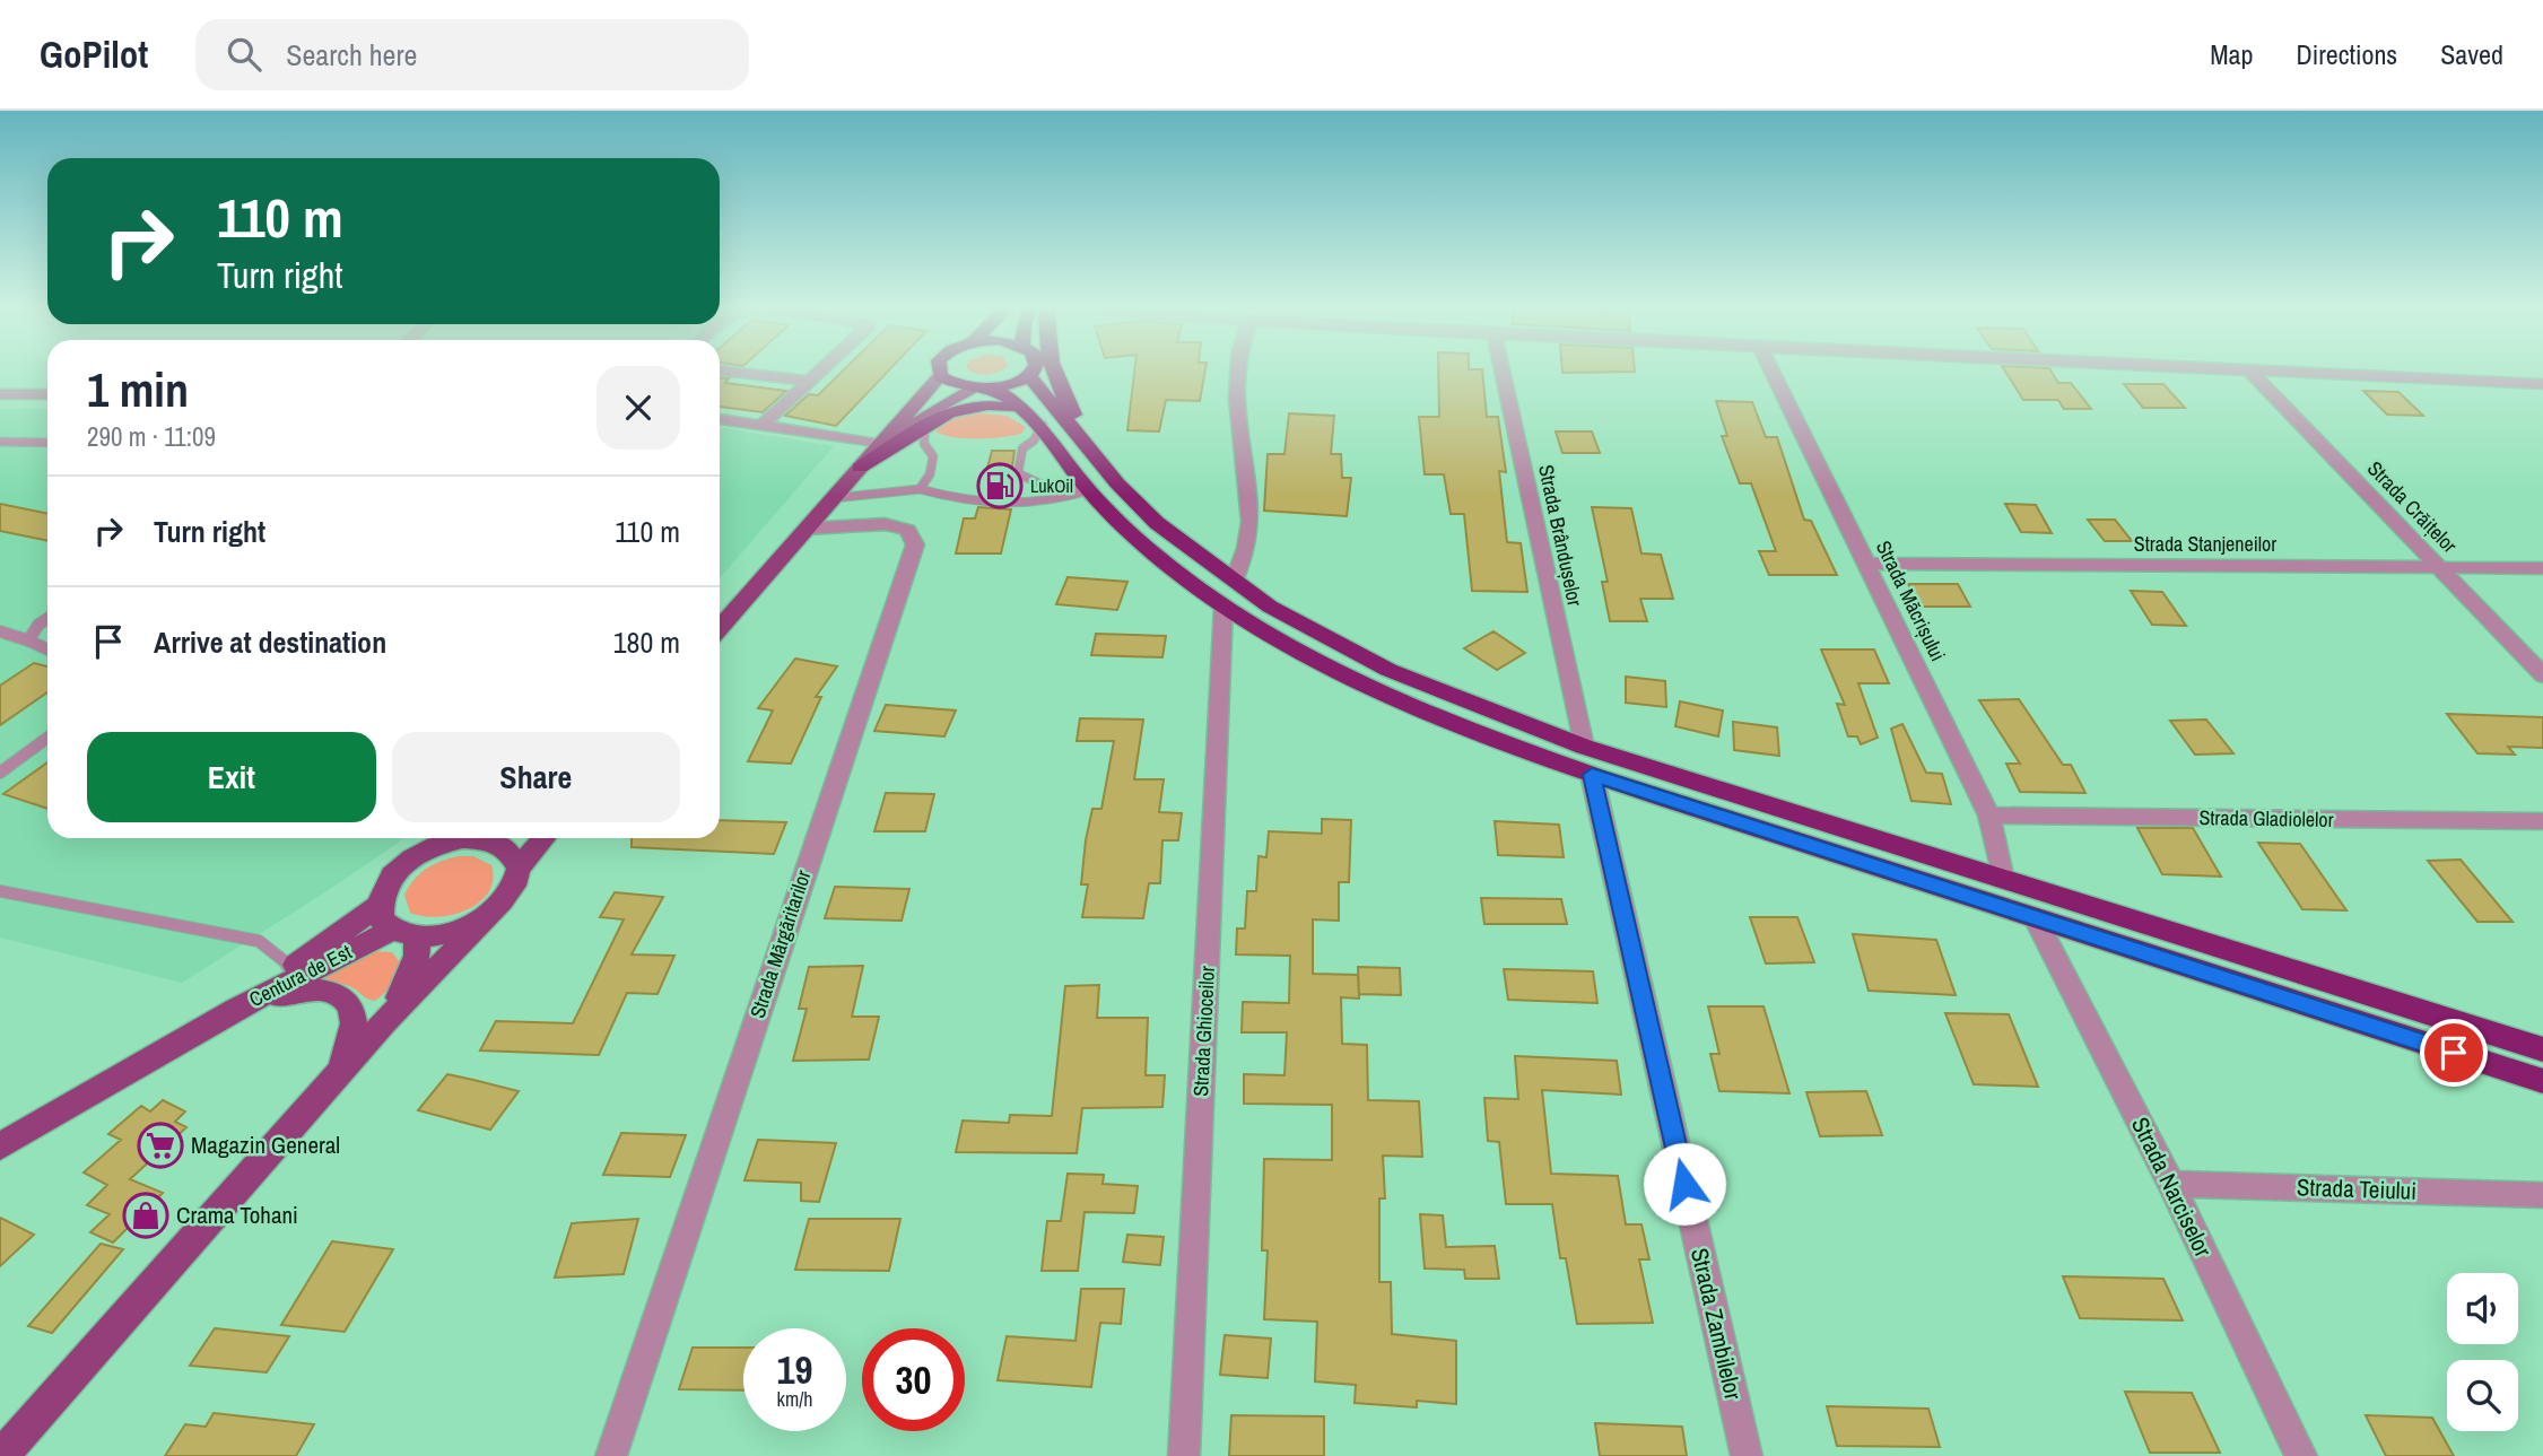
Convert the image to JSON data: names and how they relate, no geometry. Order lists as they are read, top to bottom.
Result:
{
  "streets": {
    "main road": ["Centura de Est"],
    "street": [
      "Strada Crăițelor",
      "Strada Brândușelor",
      "Strada Stanjeneilor",
      "Strada Măcrișului",
      "Strada Gladiolelor",
      "Strada Mărgăritarilor",
      "Strada Ghioceilor",
      "Strada Narciselor",
      "Strada Teiului",
      "Strada Zambilelor"
    ]
  },
  "crossings": [
    ["Strada Crăițelor", "Strada Stanjeneilor"],
    ["Strada Stanjeneilor", "Strada Măcrișului"],
    ["Strada Măcrișului", "Strada Gladiolelor"],
    ["Strada Narciselor", "Strada Teiului"]
  ],
  "places": {
    "fuel station": ["LukOil"],
    "supermarket": ["Magazin General"],
    "shop": ["Crama Tohani"]
  },
  "page": {
    "header": "GoPilot",
    "search": "Search here",
    "nav": ["Map", "Directions", "Saved"],
    "turn": ["110 m", "Turn right"],
    "heading": ["1 min", "290 m · 11:09"],
    "list": [
      {
        "name": "Turn right",
        "value": "110 m"
      },
      {
        "name": "Arrive at destination",
        "value": "180 m"
      }
    ],
    "buttons": ["Exit", "Share"],
    "speed": "19 km/h",
    "limit": "30"
  }
}
